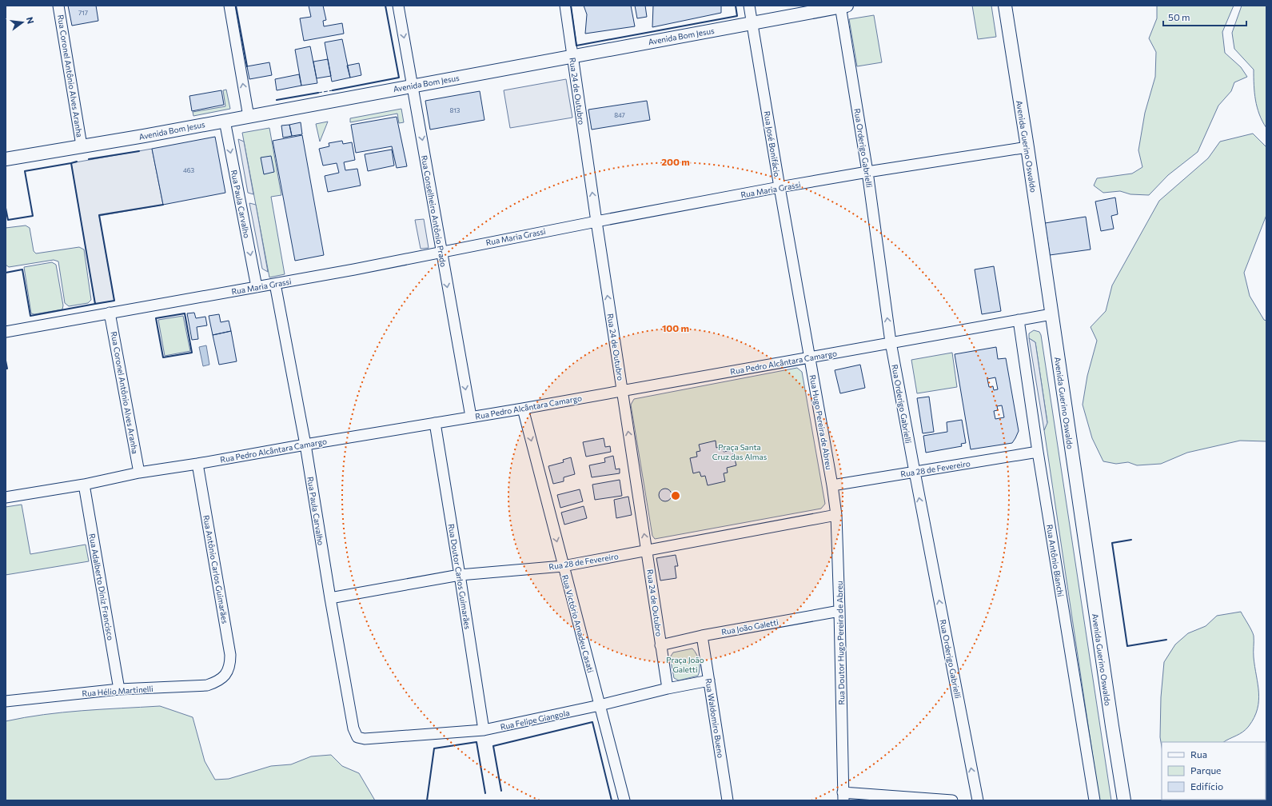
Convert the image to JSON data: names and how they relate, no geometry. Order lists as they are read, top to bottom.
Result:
{
  "streets": {
    "street": [
      "Avenida Bom Jesus",
      "Rua Coronel Antônio Alves Aranha",
      "Rua 24 de Outubro",
      "Rua José Bonifácio",
      "Avenida Guerino Oswaldo",
      "Rua Orderigo Gabrielli",
      "Rua Maria Grassi",
      "Rua Paula Carvalho",
      "Rua Conselheiro Antônio Prado",
      "Rua Pedro Alcântara Camargo",
      "Rua Hugo Pereira de Abreu",
      "Rua 28 de Fevereiro",
      "Rua Antônio Bianchi",
      "Rua Antônio Carlos Guimarães",
      "Rua Doutor Carlos Guimarães",
      "Rua Adalberto Diniz Francisco",
      "Rua Victório Amadeu Casati",
      "Rua João Galetti",
      "Rua Doutor Hugo Pereira de Abreu",
      "Rua Hélio Martinelli",
      "Rua Waldomiro Bueno",
      "Rua Felipe Giangola"
    ]
  },
  "crossings": [
    ["Avenida Bom Jesus", "Rua Coronel Antônio Alves Aranha"],
    ["Avenida Bom Jesus", "Rua 24 de Outubro"],
    ["Avenida Bom Jesus", "Rua José Bonifácio"],
    ["Avenida Bom Jesus", "Rua Orderigo Gabrielli"],
    ["Avenida Bom Jesus", "Rua Paula Carvalho"],
    ["Avenida Bom Jesus", "Rua Conselheiro Antônio Prado"],
    ["Rua Coronel Antônio Alves Aranha", "Rua Maria Grassi"],
    ["Rua Coronel Antônio Alves Aranha", "Rua Pedro Alcântara Camargo"],
    ["Rua 24 de Outubro", "Rua Maria Grassi"],
    ["Rua 24 de Outubro", "Rua Pedro Alcântara Camargo"],
    ["Rua 24 de Outubro", "Rua 28 de Fevereiro"],
    ["Rua 24 de Outubro", "Rua João Galetti"],
    ["Rua 24 de Outubro", "Rua Felipe Giangola"],
    ["Rua José Bonifácio", "Rua Maria Grassi"],
    ["Rua José Bonifácio", "Rua Pedro Alcântara Camargo"],
    ["Rua José Bonifácio", "Rua Hugo Pereira de Abreu"],
    ["Avenida Guerino Oswaldo", "Rua Maria Grassi"],
    ["Avenida Guerino Oswaldo", "Rua Pedro Alcântara Camargo"],
    ["Rua Orderigo Gabrielli", "Rua Maria Grassi"],
    ["Rua Orderigo Gabrielli", "Rua Pedro Alcântara Camargo"],
    ["Rua Orderigo Gabrielli", "Rua 28 de Fevereiro"],
    ["Rua Maria Grassi", "Rua Paula Carvalho"],
    ["Rua Maria Grassi", "Rua Conselheiro Antônio Prado"],
    ["Rua Paula Carvalho", "Rua Pedro Alcântara Camargo"],
    ["Rua Paula Carvalho", "Rua 28 de Fevereiro"],
    ["Rua Paula Carvalho", "Rua Felipe Giangola"],
    ["Rua Conselheiro Antônio Prado", "Rua Pedro Alcântara Camargo"],
    ["Rua Pedro Alcântara Camargo", "Rua Hugo Pereira de Abreu"],
    ["Rua Pedro Alcântara Camargo", "Rua Antônio Bianchi"],
    ["Rua Pedro Alcântara Camargo", "Rua Antônio Carlos Guimarães"],
    ["Rua Pedro Alcântara Camargo", "Rua Doutor Carlos Guimarães"],
    ["Rua Pedro Alcântara Camargo", "Rua Adalberto Diniz Francisco"],
    ["Rua Pedro Alcântara Camargo", "Rua Victório Amadeu Casati"],
    ["Rua Hugo Pereira de Abreu", "Rua 28 de Fevereiro"],
    ["Rua Hugo Pereira de Abreu", "Rua Doutor Hugo Pereira de Abreu"],
    ["Rua 28 de Fevereiro", "Rua Antônio Bianchi"],
    ["Rua 28 de Fevereiro", "Rua Doutor Carlos Guimarães"],
    ["Rua 28 de Fevereiro", "Rua Victório Amadeu Casati"],
    ["Rua 28 de Fevereiro", "Rua Doutor Hugo Pereira de Abreu"],
    ["Rua Antônio Carlos Guimarães", "Rua Hélio Martinelli"],
    ["Rua Doutor Carlos Guimarães", "Rua Felipe Giangola"],
    ["Rua Adalberto Diniz Francisco", "Rua Hélio Martinelli"],
    ["Rua Victório Amadeu Casati", "Rua Felipe Giangola"],
    ["Rua João Galetti", "Rua Doutor Hugo Pereira de Abreu"],
    ["Rua João Galetti", "Rua Waldomiro Bueno"],
    ["Rua Waldomiro Bueno", "Rua Felipe Giangola"]
  ],
  "one_way": [
    "Rua 24 de Outubro",
    "Rua Orderigo Gabrielli",
    "Rua Conselheiro Antônio Prado",
    "Rua Victório Amadeu Casati"
  ],
  "parks": ["Praça Santa Cruz das Almas", "Praça João Galetti"],
  "house_numbers": [
    "717",
    "813",
    "847",
    "463"
  ],
  "legend": ["Rua", "Parque", "Edifício"],
  "scale_bar": "50 m",
  "north": "right",
  "rings": ["200 m", "100 m"]
}
